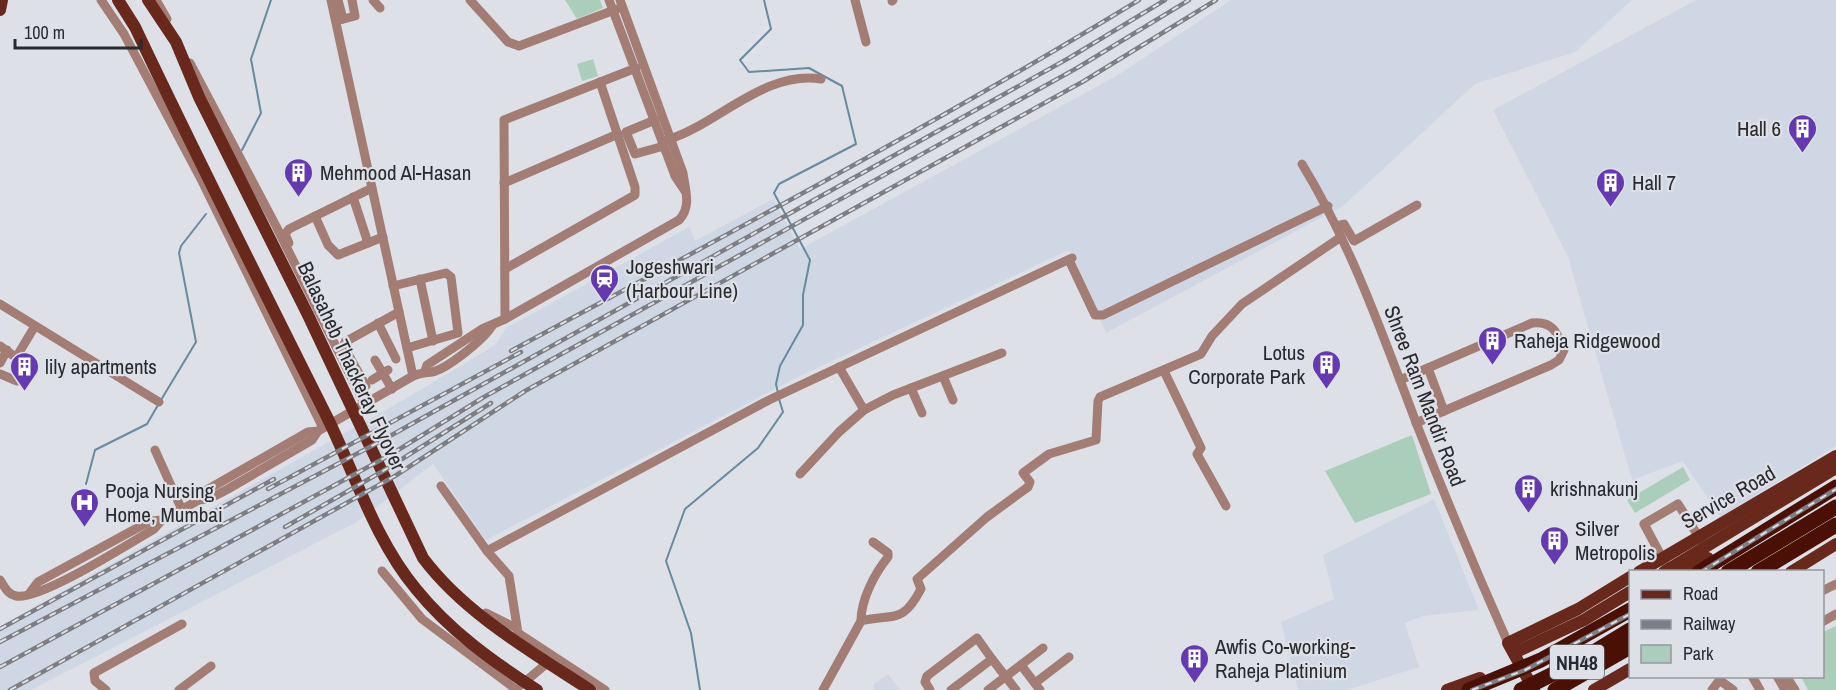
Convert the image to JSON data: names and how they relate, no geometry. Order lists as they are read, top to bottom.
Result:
{
  "streets": {
    "highway": ["NH48"],
    "main road": ["Balasaheb Thackeray Flyover", "Service Road"],
    "street": ["Shree Ram Mandir Road"]
  },
  "places": {
    "building": [
      "Hall 6",
      "Mehmood Al-Hasan",
      "Hall 7",
      "Raheja Ridgewood",
      "Lotus Corporate Park",
      "lily apartments",
      "krishnakunj",
      "Silver Metropolis",
      "Awfis Co-working- Raheja Platinium"
    ],
    "station": ["Jogeshwari (Harbour Line)"],
    "hospital": ["Pooja Nursing Home, Mumbai"]
  },
  "legend": ["Road", "Railway", "Park"],
  "scale_bar": "100 m"
}
